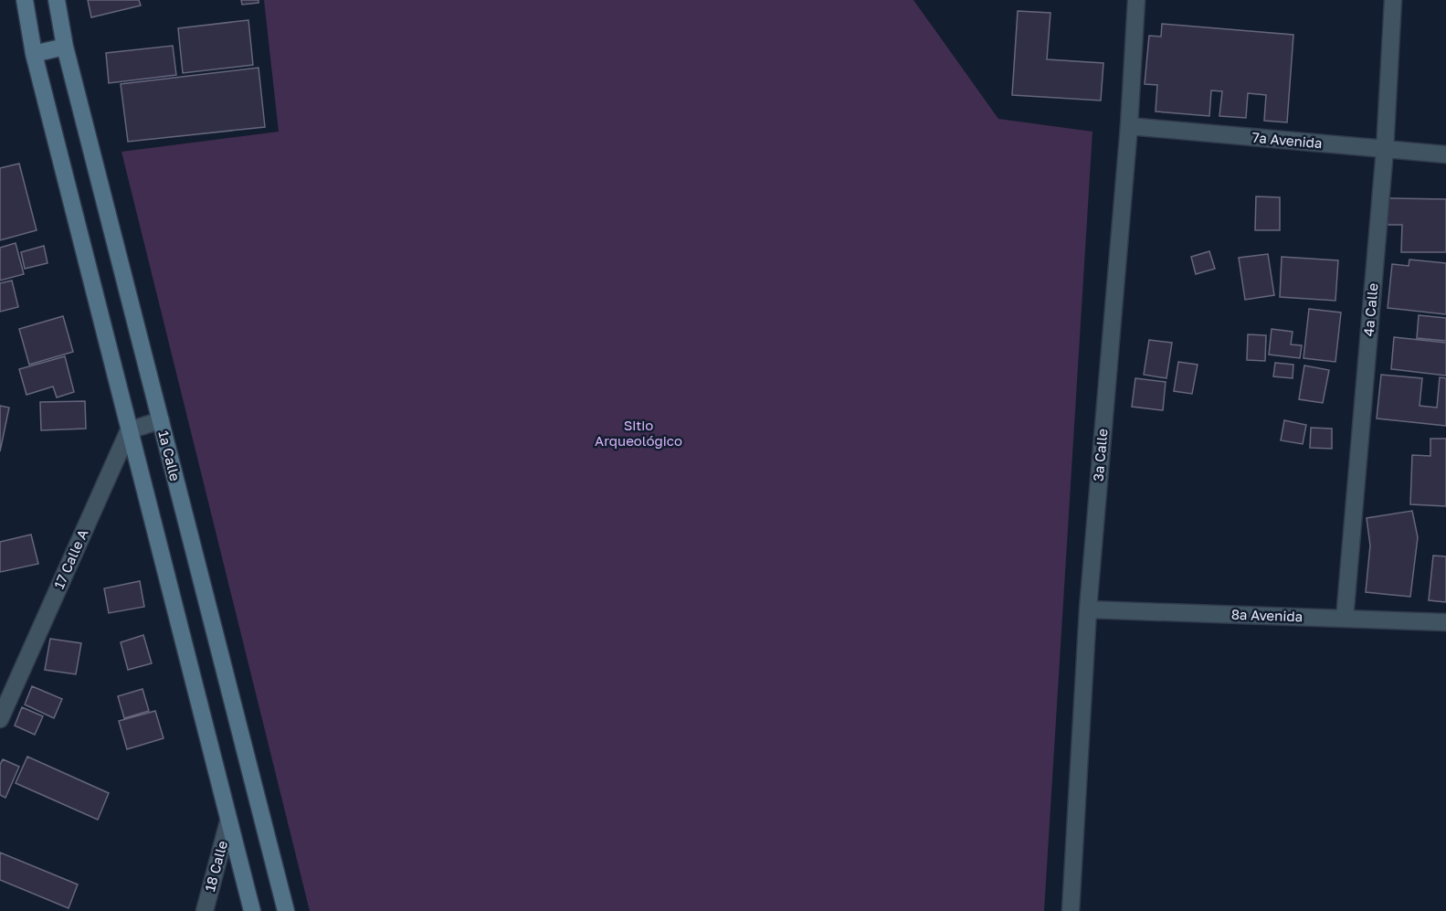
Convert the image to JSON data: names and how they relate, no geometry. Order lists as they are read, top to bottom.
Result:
{
  "streets": {
    "main road": ["1a Calle"],
    "street": [
      "7a Avenida",
      "4a Calle",
      "3a Calle",
      "17 Calle A",
      "8a Avenida",
      "18 Calle"
    ]
  },
  "crossings": [
    ["7a Avenida", "4a Calle"],
    ["7a Avenida", "3a Calle"],
    ["4a Calle", "8a Avenida"],
    ["3a Calle", "8a Avenida"]
  ],
  "parks": ["Sitio Arqueológico"]
}
